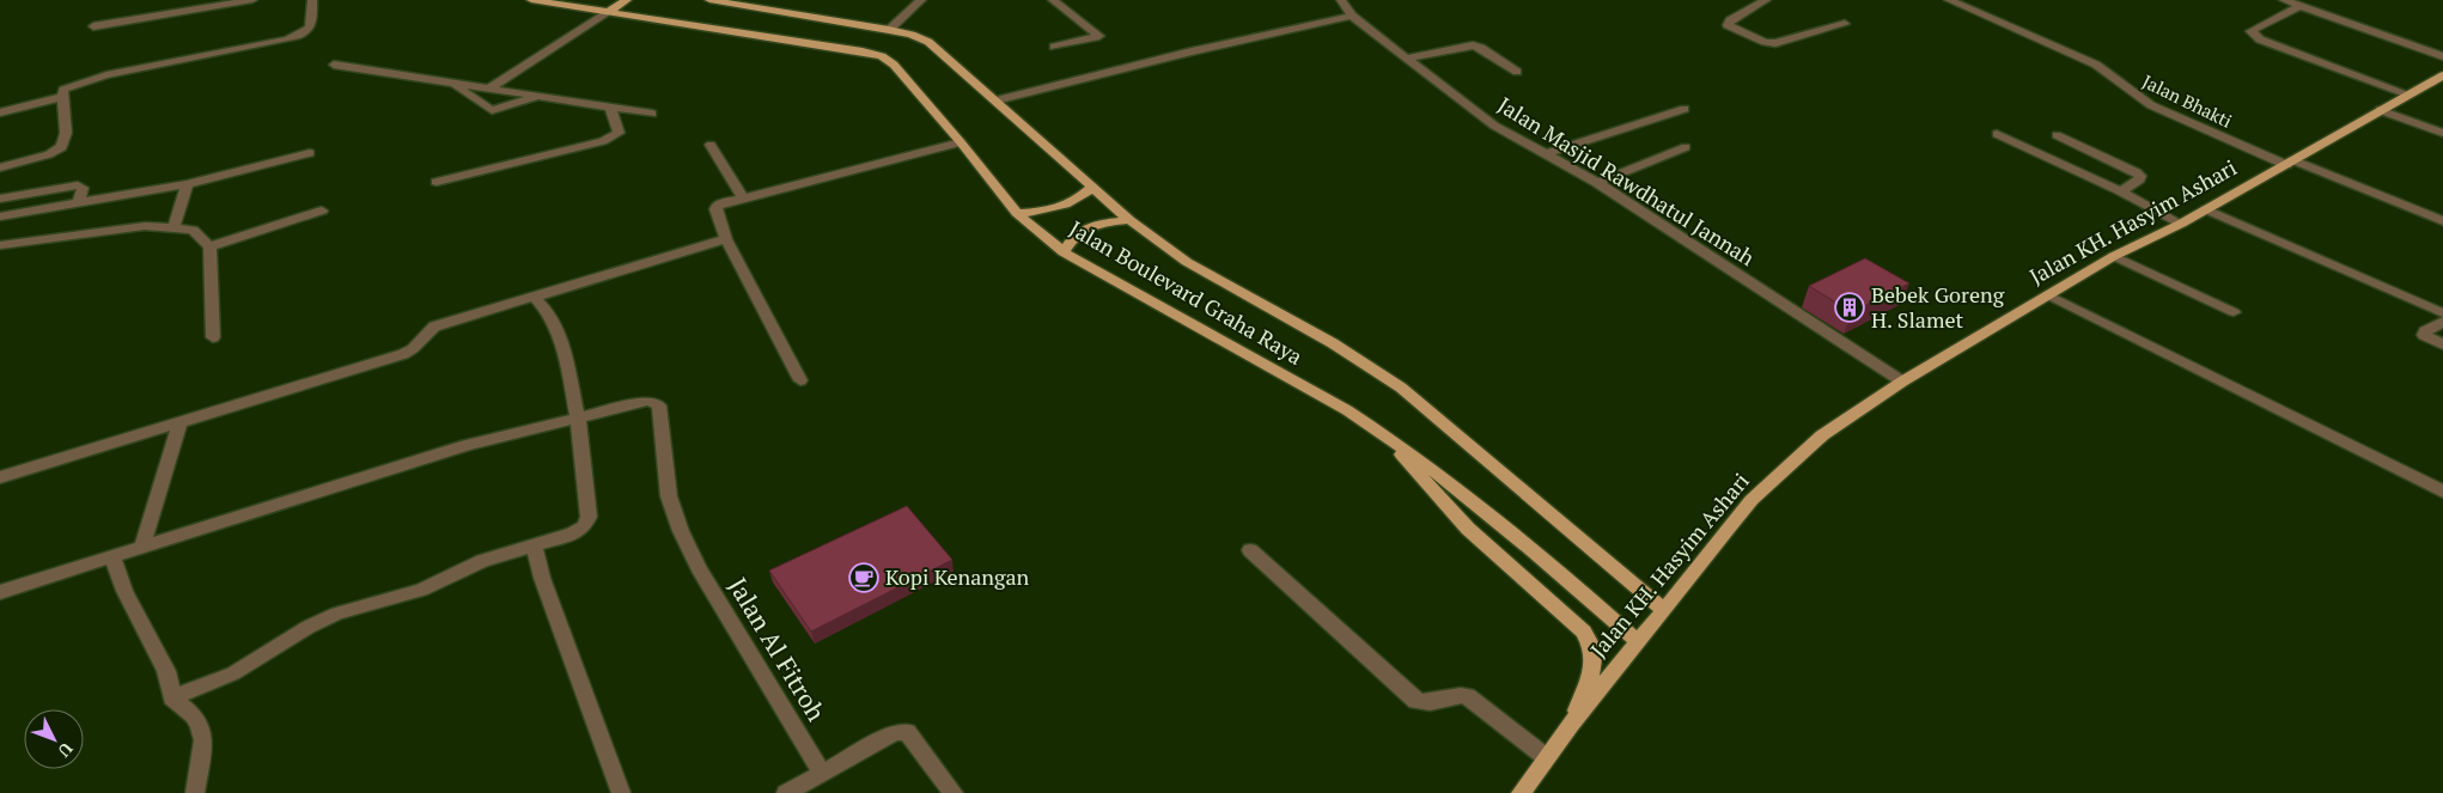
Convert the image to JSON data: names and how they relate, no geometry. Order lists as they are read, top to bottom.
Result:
{
  "streets": {
    "main road": ["Jalan KH. Hasyim Ashari", "Jalan Boulevard Graha Raya"],
    "street": ["Jalan Bhakti", "Jalan Masjid Rawdhatul Jannah", "Jalan Al Fitroh"]
  },
  "crossings": [
    ["Jalan Bhakti", "Jalan KH. Hasyim Ashari"],
    ["Jalan Masjid Rawdhatul Jannah", "Jalan KH. Hasyim Ashari"],
    ["Jalan KH. Hasyim Ashari", "Jalan Boulevard Graha Raya"]
  ],
  "places": {
    "building": ["Bebek Goreng H. Slamet"],
    "cafe": ["Kopi Kenangan"]
  },
  "north": "bottom right"
}
